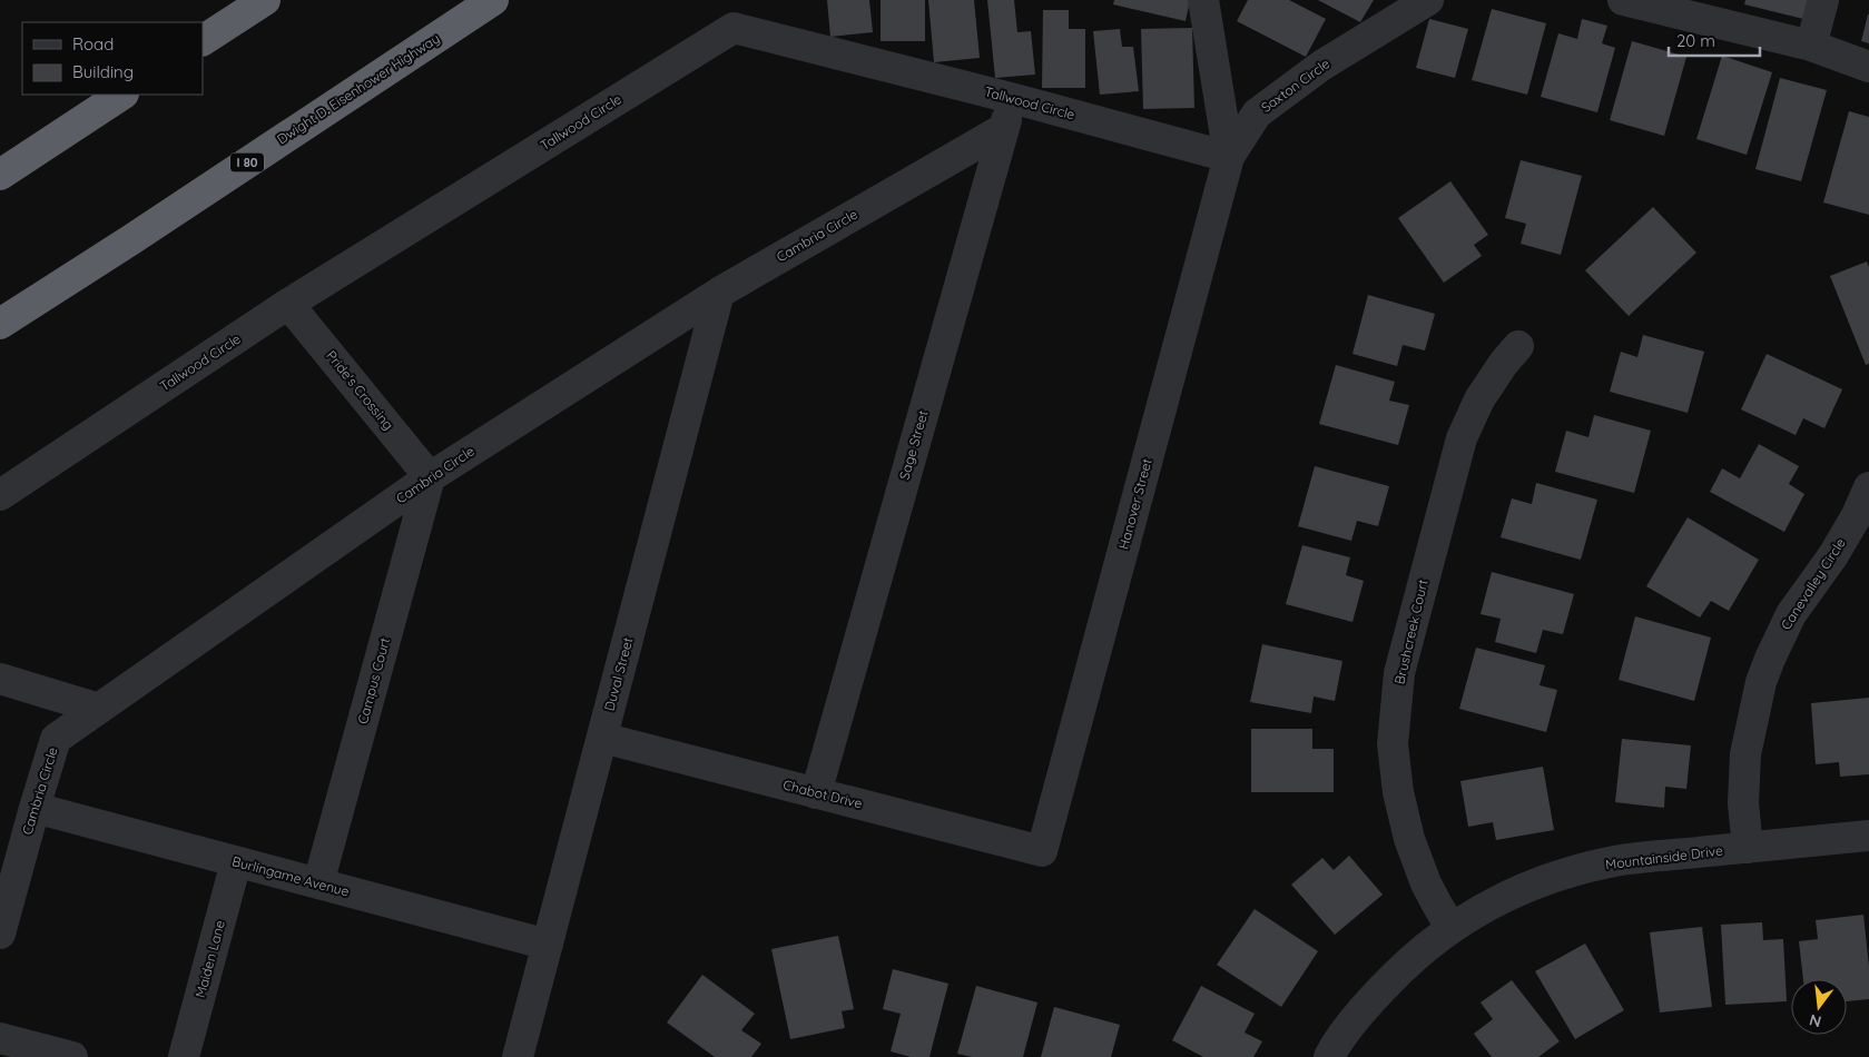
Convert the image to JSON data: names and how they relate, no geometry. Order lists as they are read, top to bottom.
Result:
{
  "streets": {
    "highway": ["Dwight D. Eisenhower Highway", "I 80"],
    "street": [
      "Saxton Circle",
      "Tallwood Circle",
      "Cambria Circle",
      "Pride's Crossing",
      "Sage Street",
      "Hanover Street",
      "Canevalley Circle",
      "Brushcreek Court",
      "Duval Street",
      "Campus Court",
      "Chabot Drive",
      "Mountainside Drive",
      "Burlingame Avenue",
      "Maiden Lane"
    ]
  },
  "crossings": [
    ["Saxton Circle", "Tallwood Circle"],
    ["Saxton Circle", "Hanover Street"],
    ["Tallwood Circle", "Pride's Crossing"],
    ["Tallwood Circle", "Sage Street"],
    ["Tallwood Circle", "Hanover Street"],
    ["Cambria Circle", "Pride's Crossing"],
    ["Cambria Circle", "Sage Street"],
    ["Cambria Circle", "Duval Street"],
    ["Cambria Circle", "Campus Court"],
    ["Cambria Circle", "Burlingame Avenue"],
    ["Pride's Crossing", "Campus Court"],
    ["Sage Street", "Chabot Drive"],
    ["Hanover Street", "Chabot Drive"],
    ["Canevalley Circle", "Mountainside Drive"],
    ["Brushcreek Court", "Mountainside Drive"],
    ["Duval Street", "Chabot Drive"],
    ["Duval Street", "Burlingame Avenue"],
    ["Campus Court", "Burlingame Avenue"],
    ["Burlingame Avenue", "Maiden Lane"]
  ],
  "legend": ["Road", "Building"],
  "scale_bar": "20 m",
  "north": "bottom"
}
